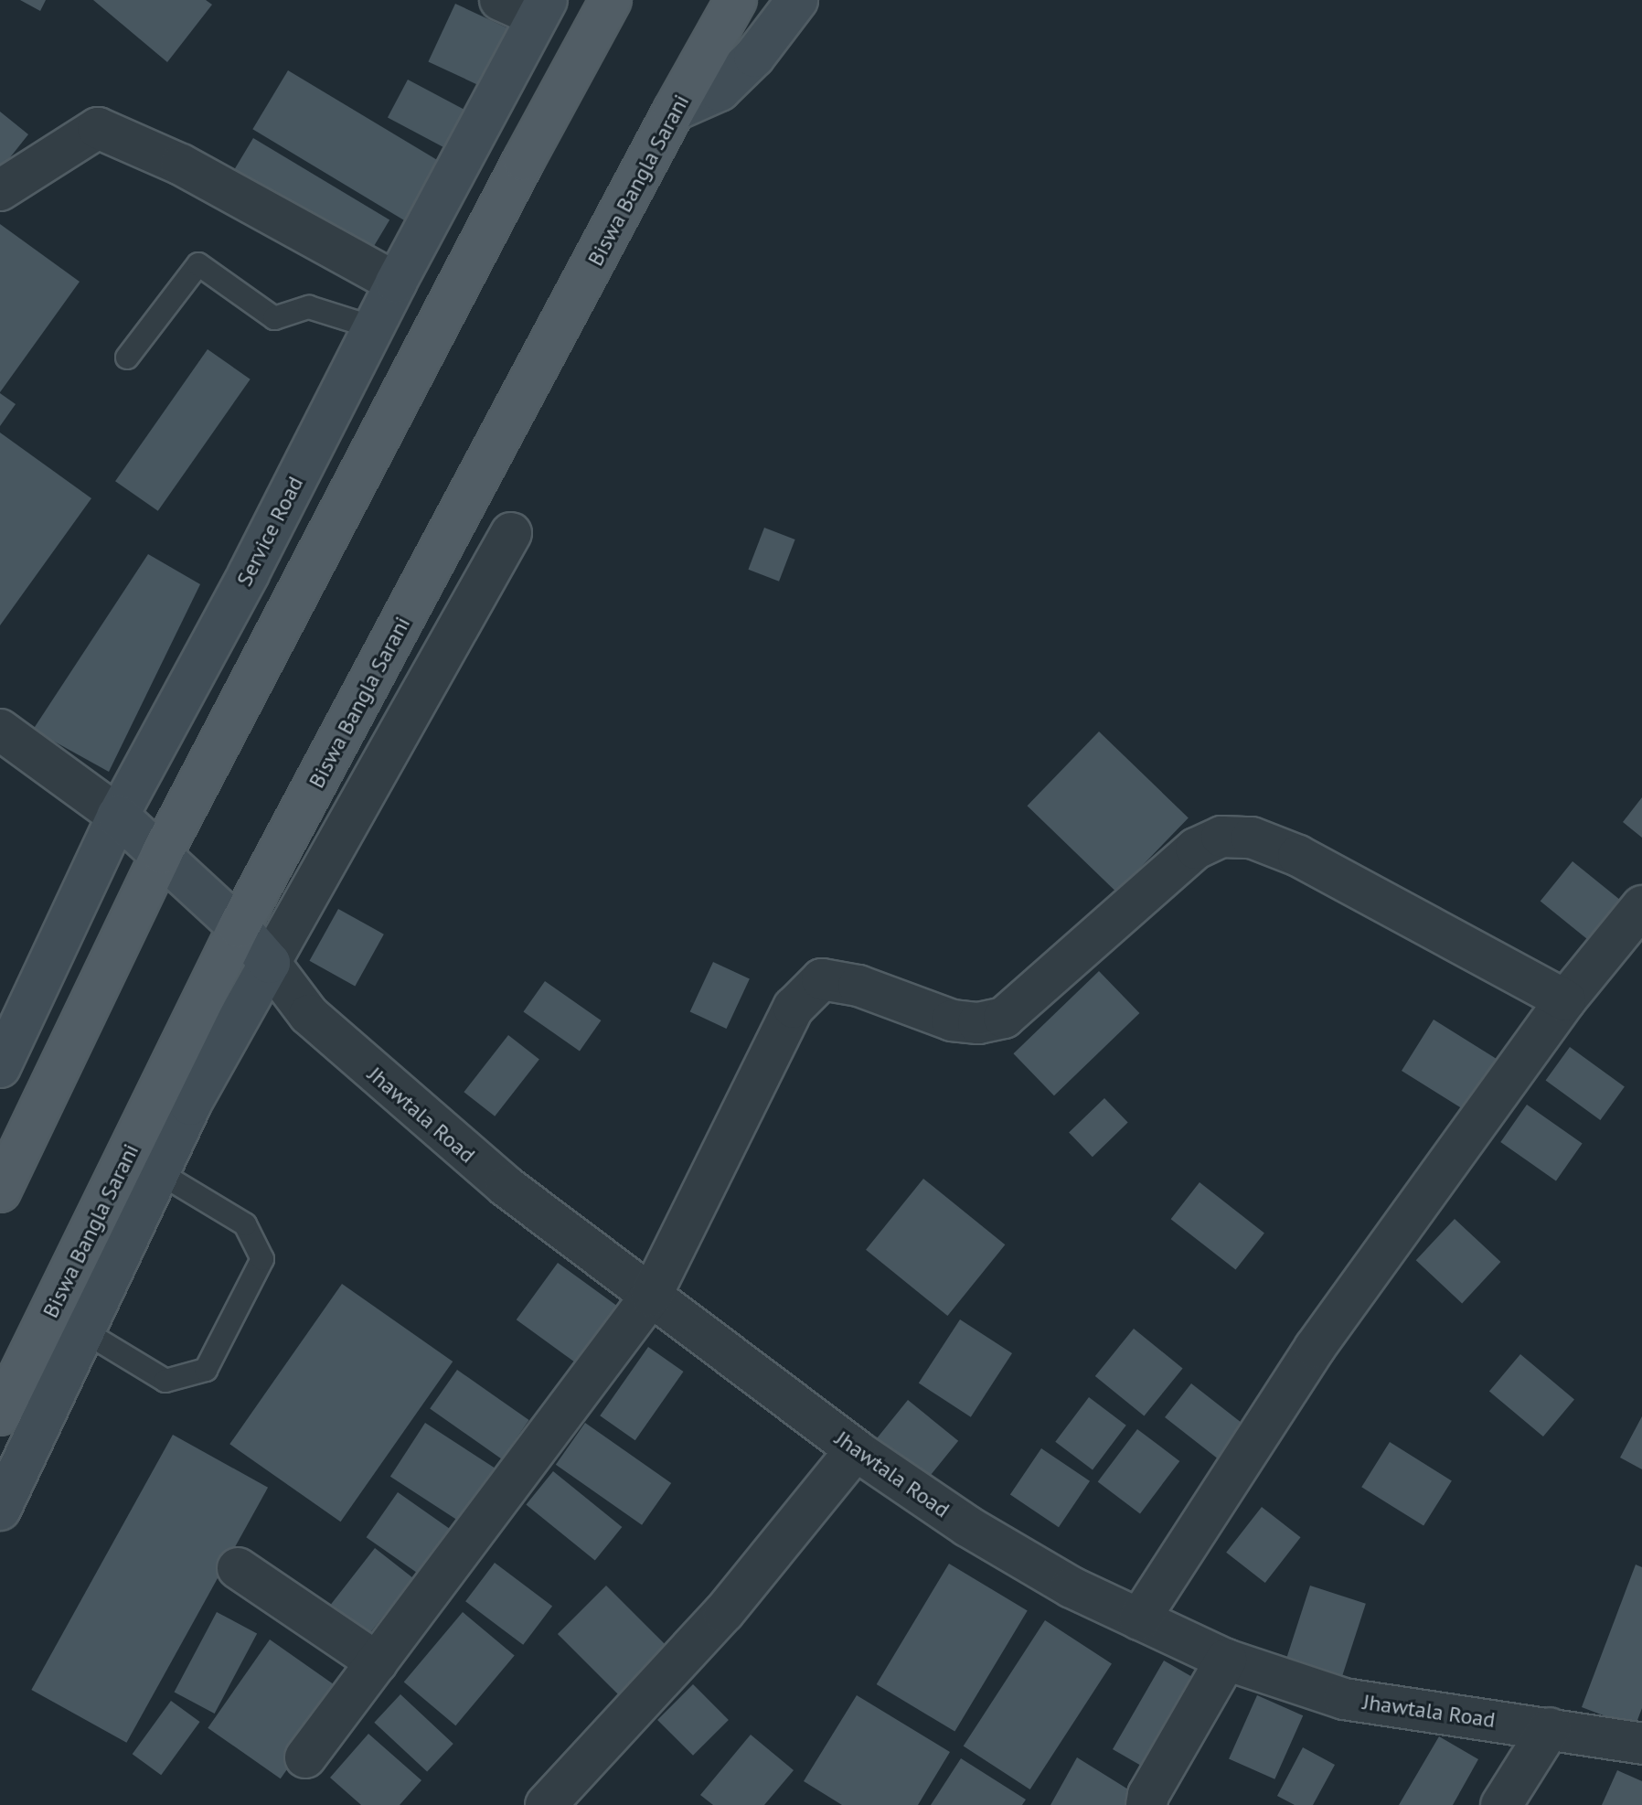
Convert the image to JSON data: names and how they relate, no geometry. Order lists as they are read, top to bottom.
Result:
{
  "streets": {
    "main road": ["Biswa Bangla Sarani"],
    "street": ["Service Road", "Jhawtala Road"]
  }
}
